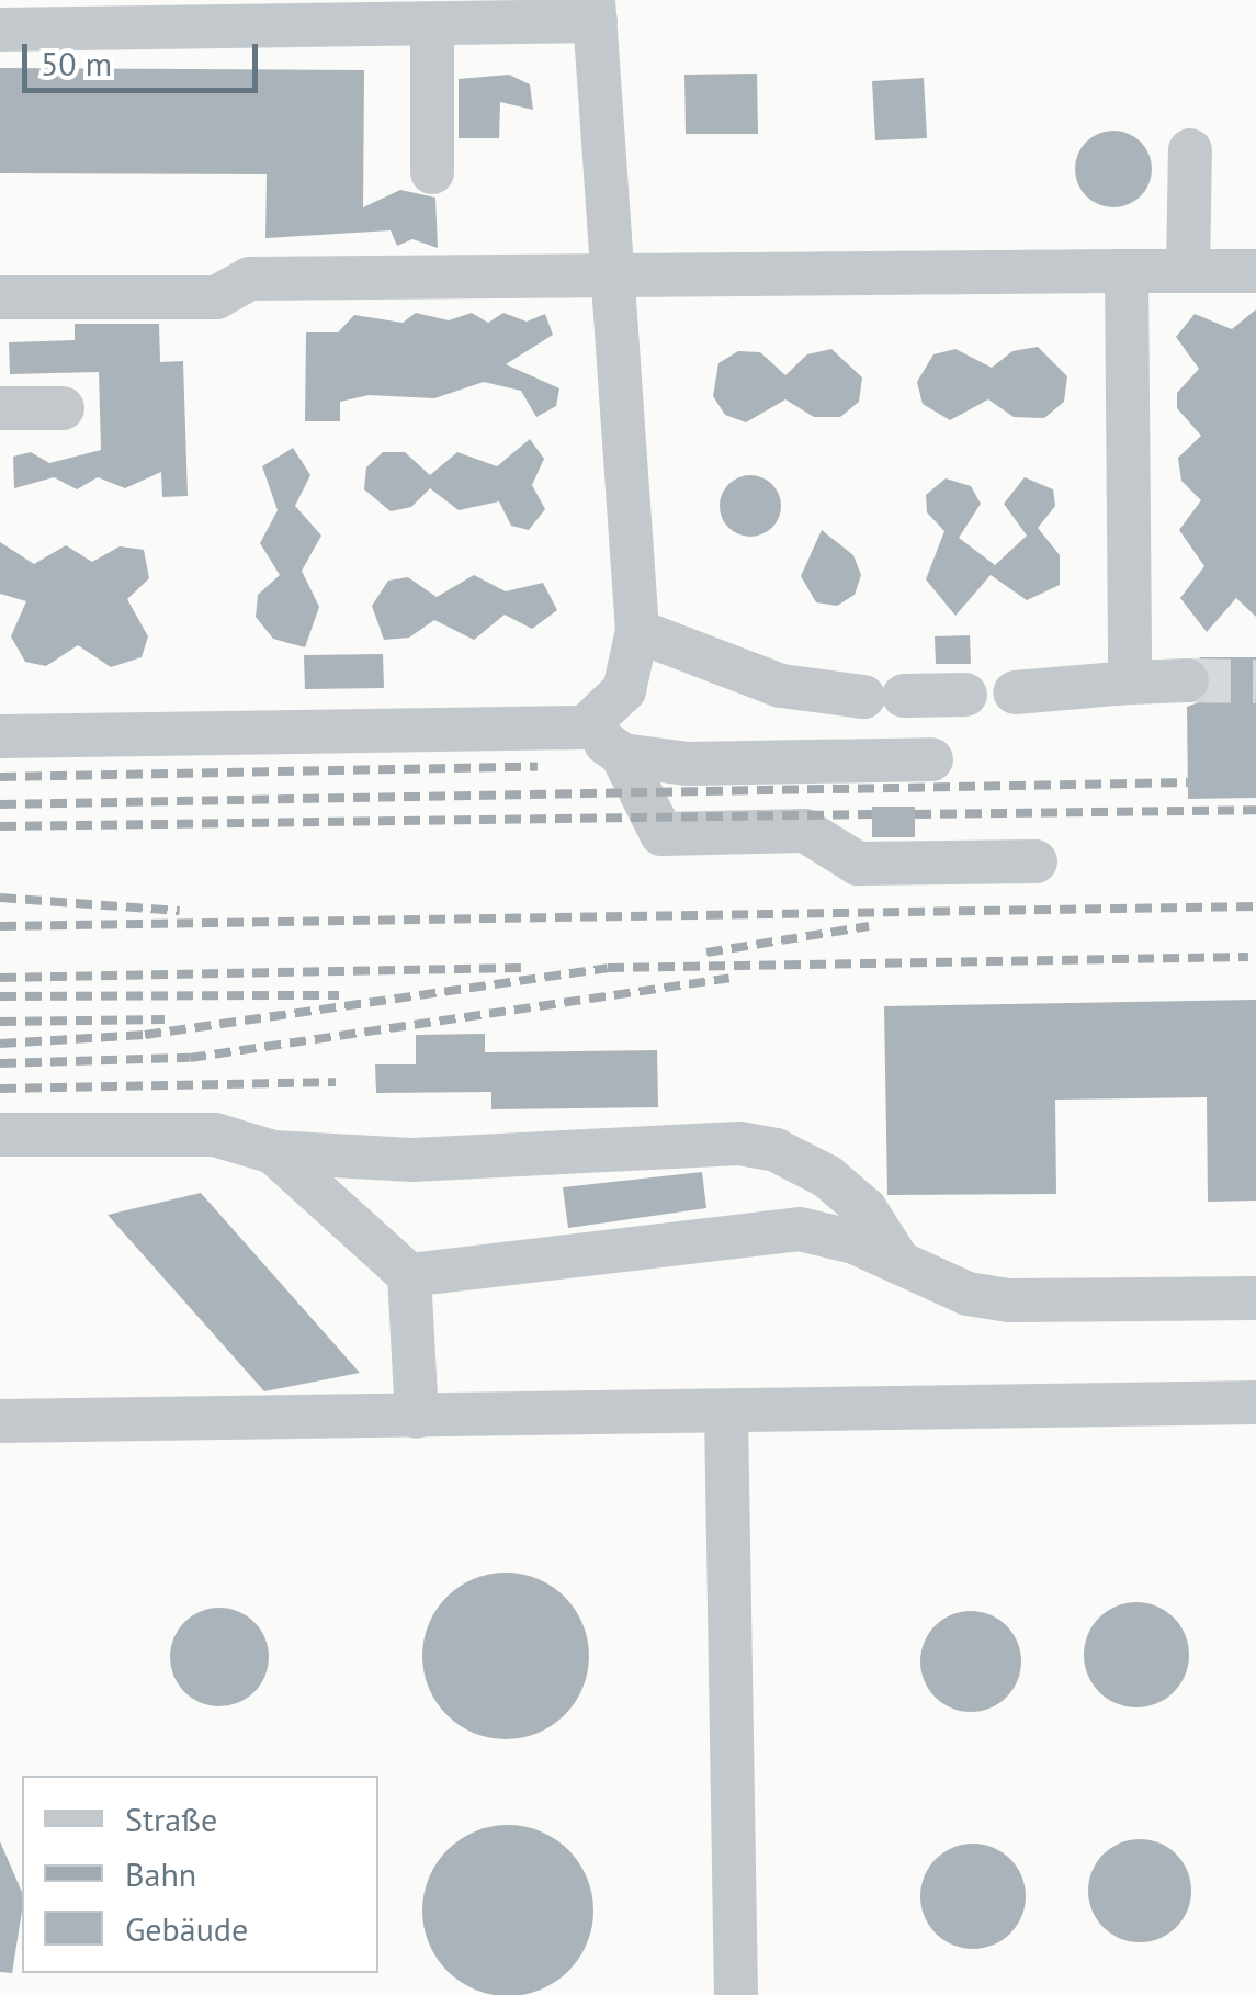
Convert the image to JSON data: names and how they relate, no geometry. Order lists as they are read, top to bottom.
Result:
{
  "legend": ["Straße", "Bahn", "Gebäude"],
  "scale_bar": "50 m"
}
